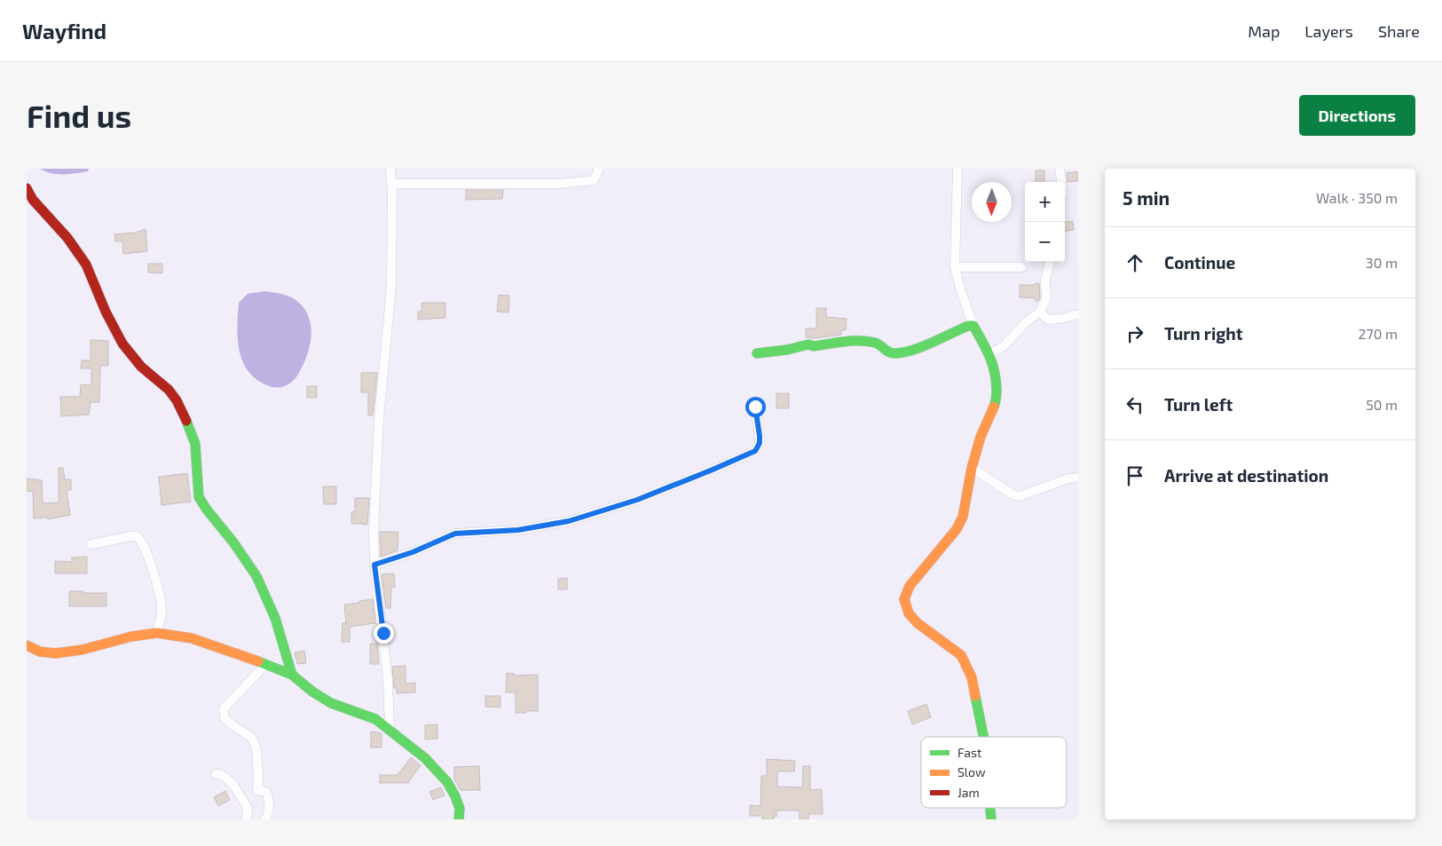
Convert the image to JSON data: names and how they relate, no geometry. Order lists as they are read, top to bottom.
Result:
{
  "legend": ["Fast", "Slow", "Jam"],
  "north": "bottom",
  "page": {
    "header": "Wayfind",
    "nav": ["Map", "Layers", "Share"],
    "buttons": "Directions",
    "title": "Find us",
    "heading": ["5 min", "Walk · 350 m"],
    "map_buttons": ["+", "−"],
    "list": [
      ["Continue", "30 m"],
      ["Turn right", "270 m"],
      ["Turn left", "50 m"],
      "Arrive at destination"
    ]
  }
}
